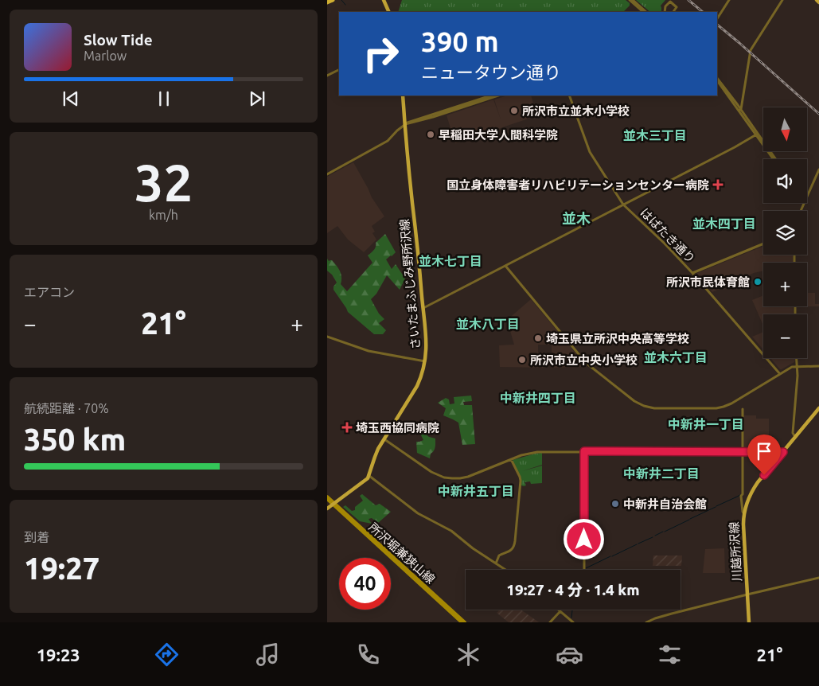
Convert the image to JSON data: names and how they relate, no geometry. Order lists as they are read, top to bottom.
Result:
{
  "streets": {
    "main road": ["さいたまふじみ野所沢線", "川越所沢線", "所沢堀兼狭山線"],
    "street": ["はばたき通り"]
  },
  "districts": [
    "並木三丁目",
    "並木",
    "並木四丁目",
    "並木七丁目",
    "並木八丁目",
    "並木六丁目",
    "中新井四丁目",
    "中新井一丁目",
    "中新井二丁目",
    "中新井五丁目"
  ],
  "places": {
    "other": [
      "所沢市立並木小学校",
      "早稲田大学人間科学院",
      "所沢市民体育館",
      "埼玉県立所沢中央高等学校",
      "所沢市立中央小学校",
      "中新井自治会館"
    ],
    "health": ["国立身体障害者リハビリテーションセンター病院", "埼玉西協同病院"]
  },
  "north": "bottom",
  "page": {
    "turn": ["390 m", "ニュータウン通り"],
    "song": ["Slow Tide", "Marlow"],
    "map_buttons": ["+", "−"],
    "tile": [
      ["32", "km/h"],
      "エアコン",
      ["航続距離 · 70%", "350 km"],
      ["到着", "19:27"]
    ],
    "heat": ["−", "21°", "+"],
    "limit": "40",
    "trip": "19:27 · 4 分 · 1.4 km",
    "tabs": ["19:23", "21°"]
  }
}
